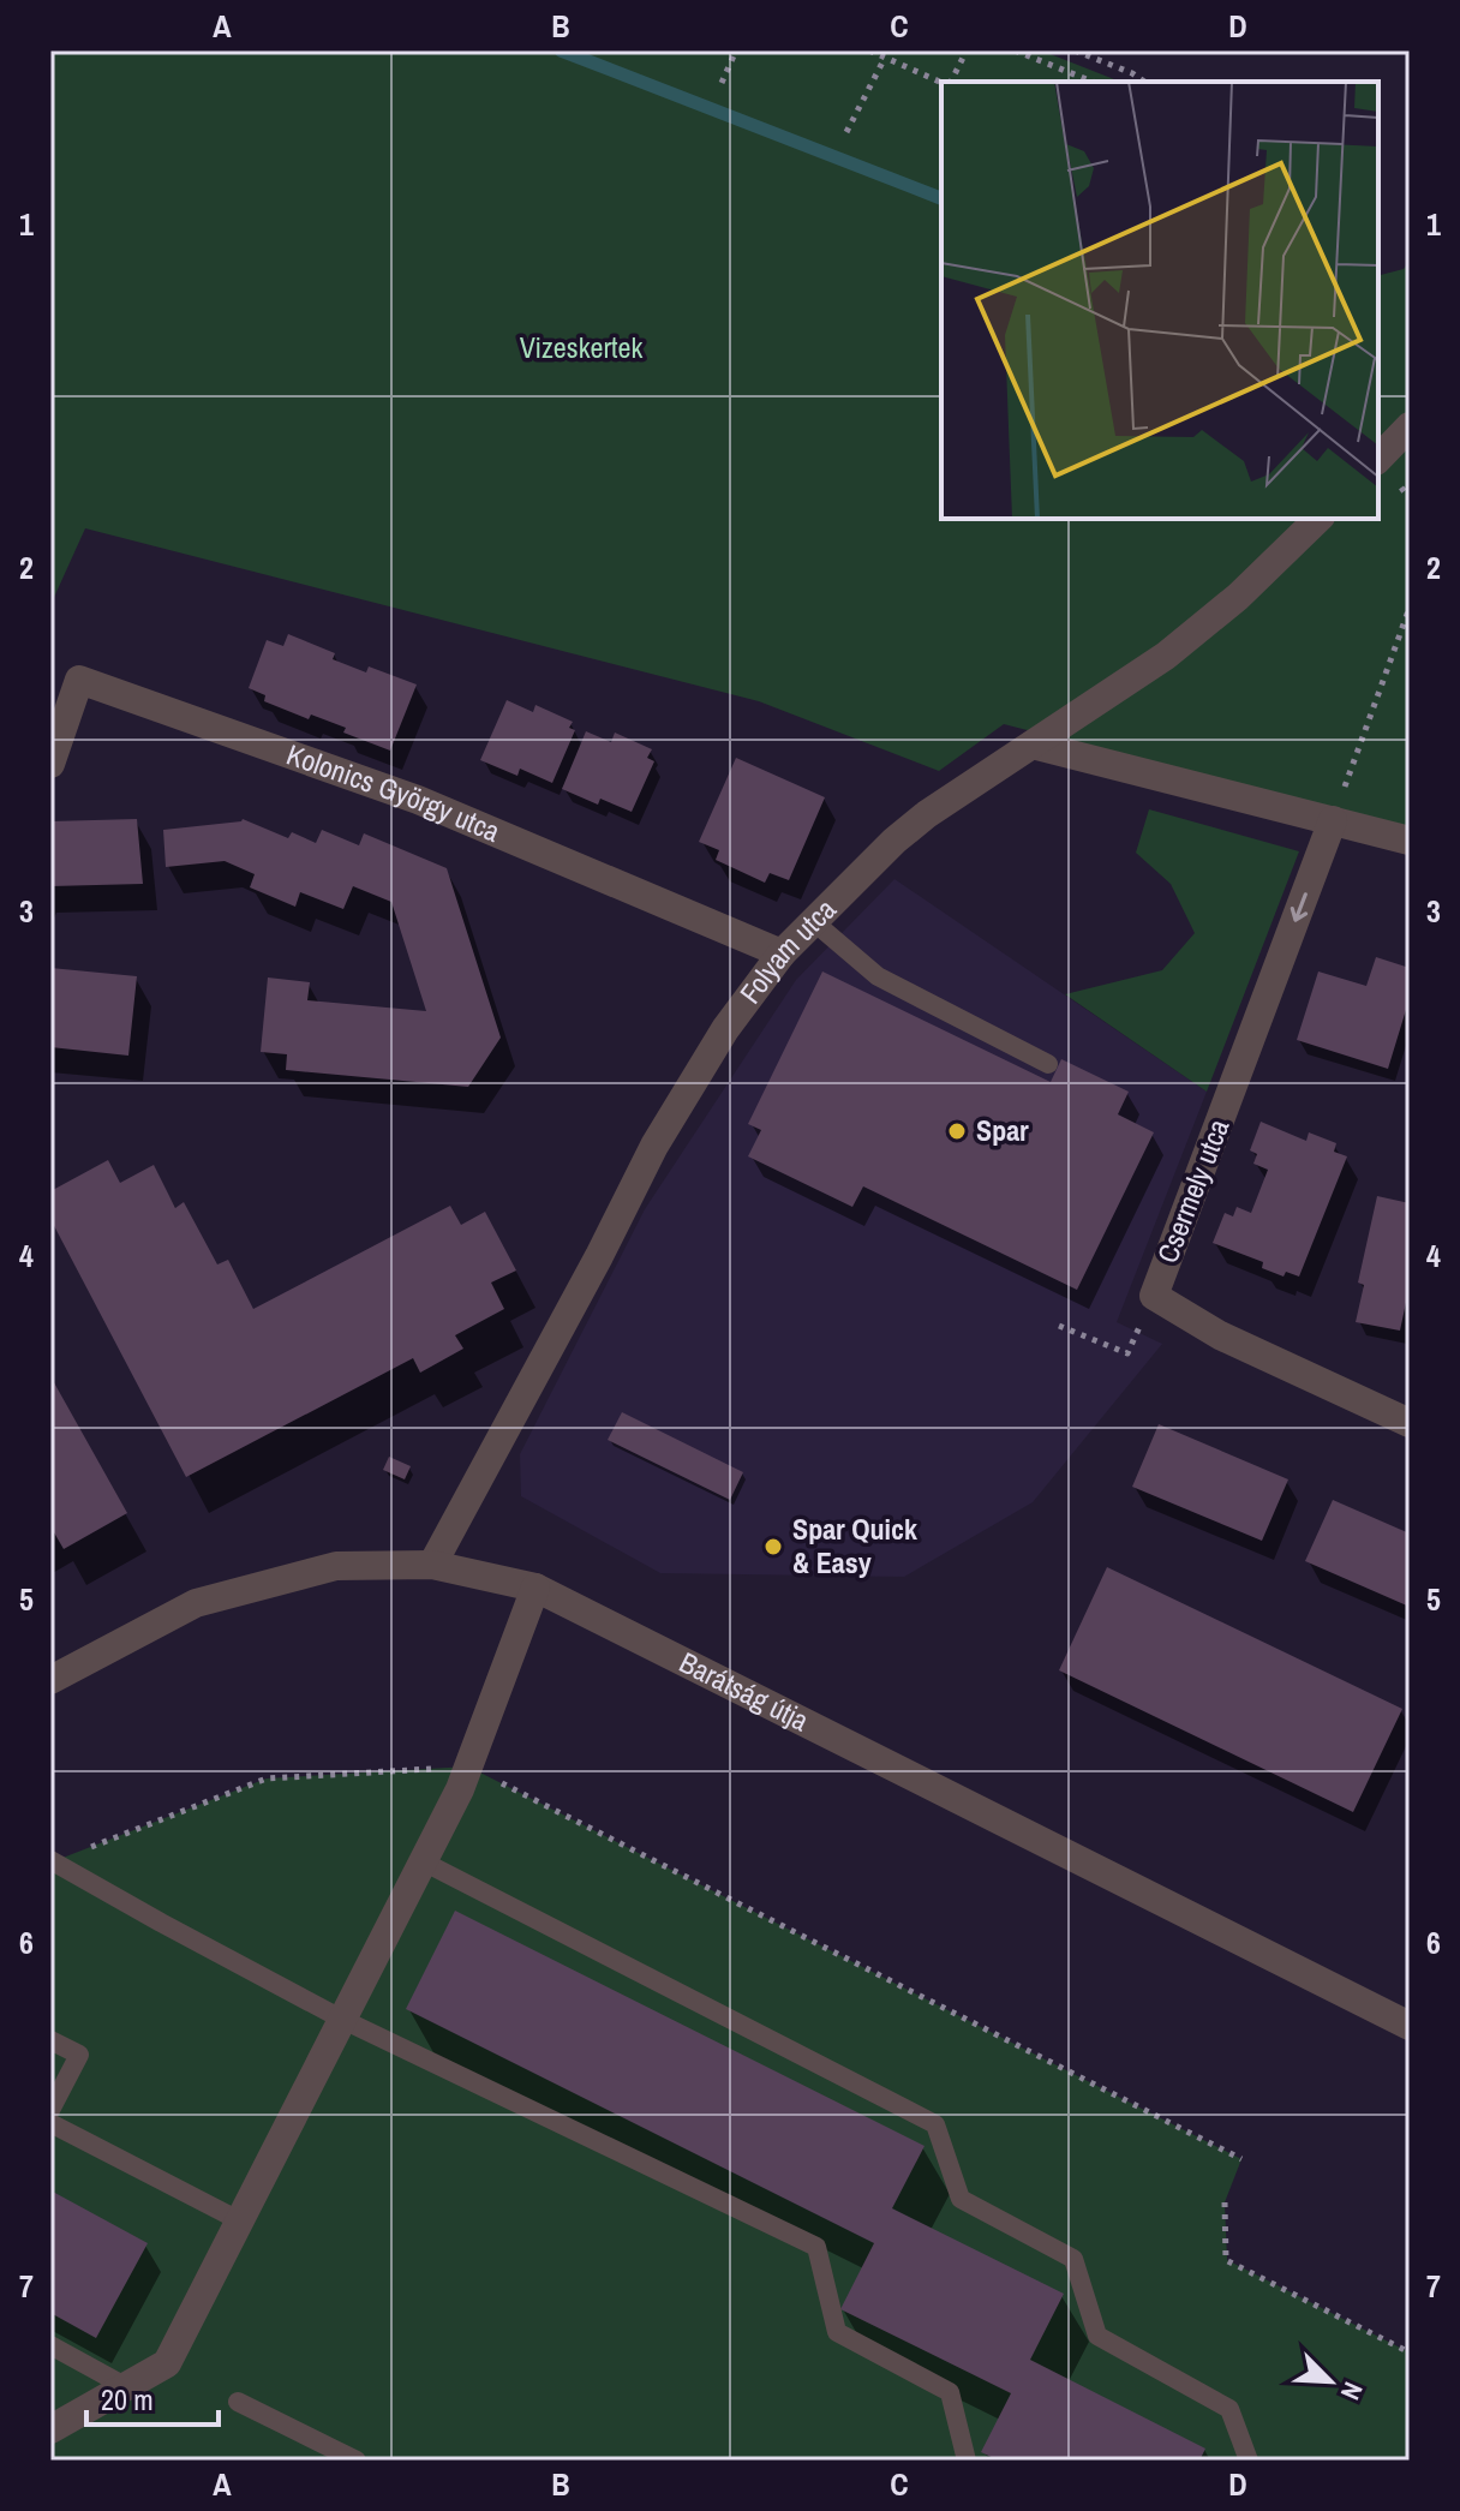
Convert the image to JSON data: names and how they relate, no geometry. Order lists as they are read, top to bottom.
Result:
{
  "streets": {
    "street": [
      "Kolonics György utca",
      "Folyam utca",
      "Csermely utca",
      "Barátság útja"
    ]
  },
  "crossings": [
    ["Kolonics György utca", "Folyam utca"],
    ["Folyam utca", "Barátság útja"]
  ],
  "one_way": ["Csermely utca"],
  "parks": ["Vizeskertek"],
  "places": ["Spar", "Spar Quick & Easy"],
  "scale_bar": "20 m",
  "north": "bottom right",
  "grid": {
    "columns": [
      "A",
      "B",
      "C",
      "D"
    ],
    "rows": [
      "1",
      "2",
      "3",
      "4",
      "5",
      "6",
      "7"
    ]
  }
}
